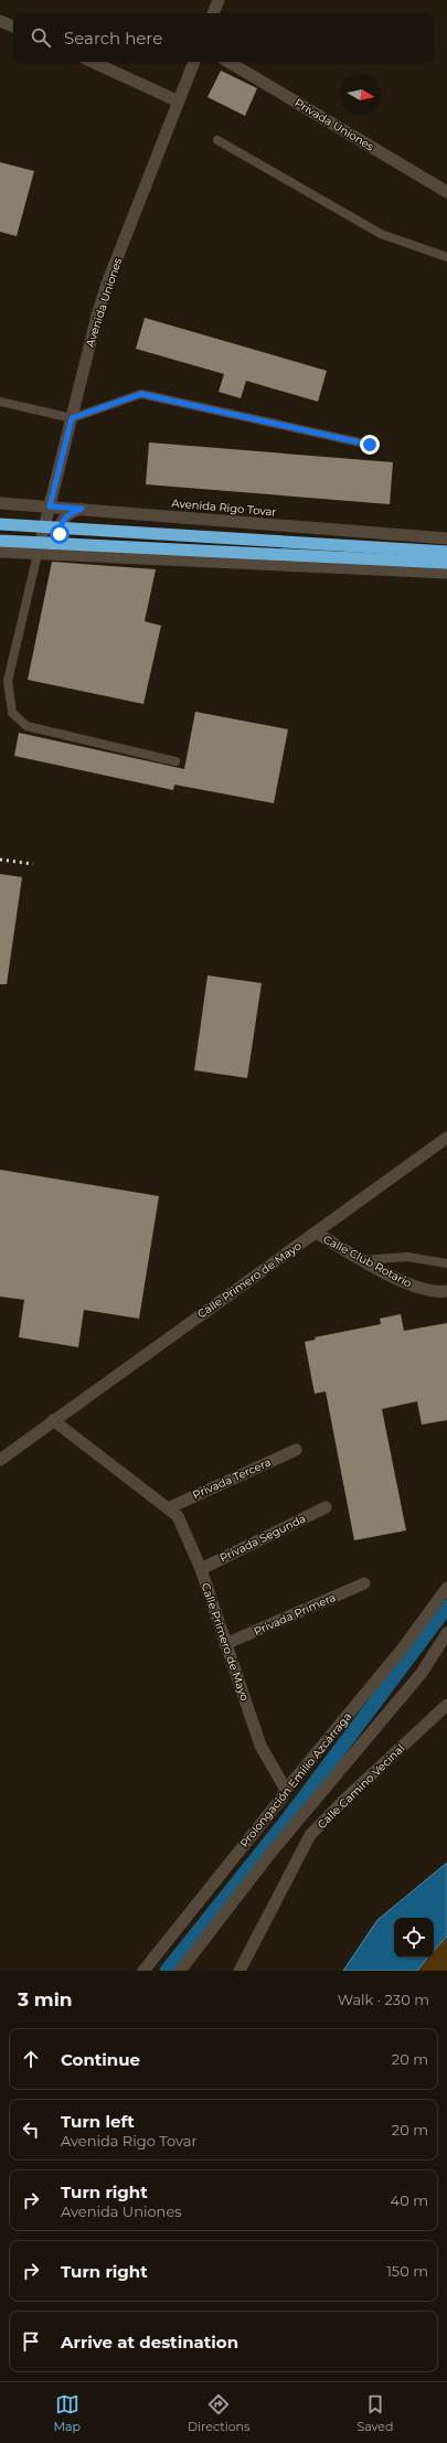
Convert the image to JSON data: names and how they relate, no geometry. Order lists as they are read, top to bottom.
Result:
{
  "streets": {
    "street": [
      "Privada Uniones",
      "Avenida Uniones",
      "Avenida Rigo Tovar",
      "Calle Club Rotario",
      "Calle Primero de Mayo",
      "Privada Tercera",
      "Privada Segunda",
      "Privada Primera",
      "Prolongación Emilio Azcárraga",
      "Calle Camino Vecinal"
    ]
  },
  "crossings": [
    ["Avenida Uniones", "Avenida Rigo Tovar"],
    ["Calle Club Rotario", "Calle Primero de Mayo"],
    ["Calle Primero de Mayo", "Privada Tercera"],
    ["Calle Primero de Mayo", "Privada Segunda"],
    ["Calle Primero de Mayo", "Privada Primera"],
    ["Calle Primero de Mayo", "Prolongación Emilio Azcárraga"]
  ],
  "north": "right",
  "page": {
    "search": "Search here",
    "heading": ["3 min", "Walk · 230 m"],
    "list": [
      ["Continue", "20 m"],
      ["Turn left", "Avenida Rigo Tovar", "20 m"],
      ["Turn right", "Avenida Uniones", "40 m"],
      ["Turn right", "150 m"],
      "Arrive at destination"
    ],
    "nav": ["Map", "Directions", "Saved"]
  }
}
